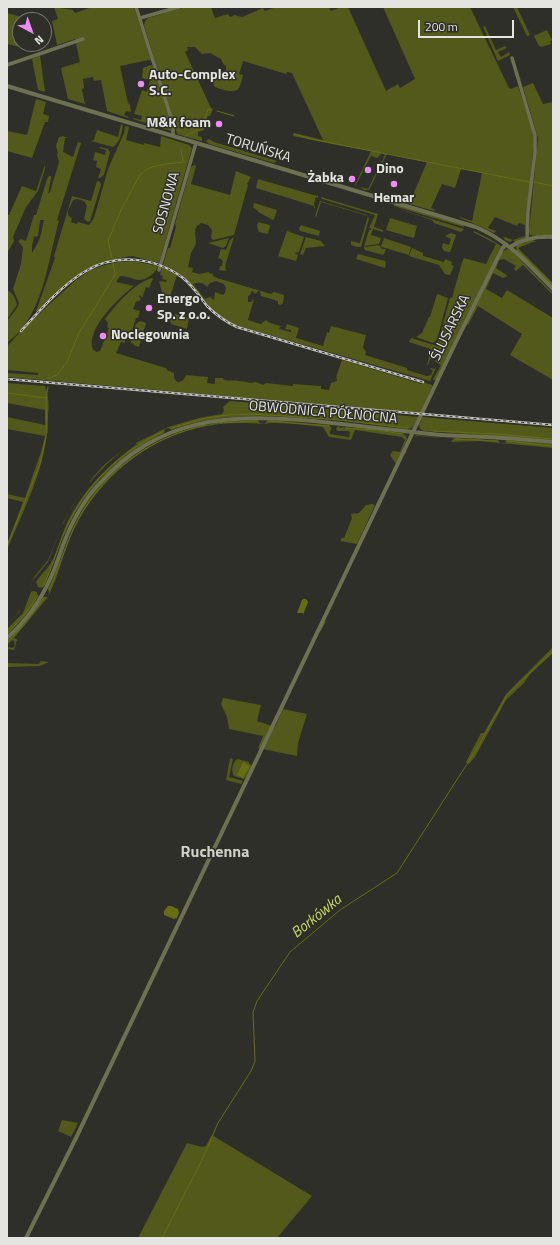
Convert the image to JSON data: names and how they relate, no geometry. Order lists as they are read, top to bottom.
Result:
{
  "streets": {
    "street": [
      "TORUŃSKA",
      "SOSNOWA",
      "ŚLUSARSKA",
      "OBWODNICA PÓŁNOCNA"
    ]
  },
  "crossings": [
    ["TORUŃSKA", "SOSNOWA"],
    ["TORUŃSKA", "ŚLUSARSKA"],
    ["ŚLUSARSKA", "OBWODNICA PÓŁNOCNA"]
  ],
  "districts": ["Ruchenna"],
  "water": ["Borkówka"],
  "places": [
    "Auto-Complex S.C.",
    "M&K foam",
    "Dino",
    "Żabka",
    "Hemar",
    "Energo Sp. z o.o.",
    "Noclegownia"
  ],
  "scale_bar": "200 m",
  "north": "bottom right"
}
